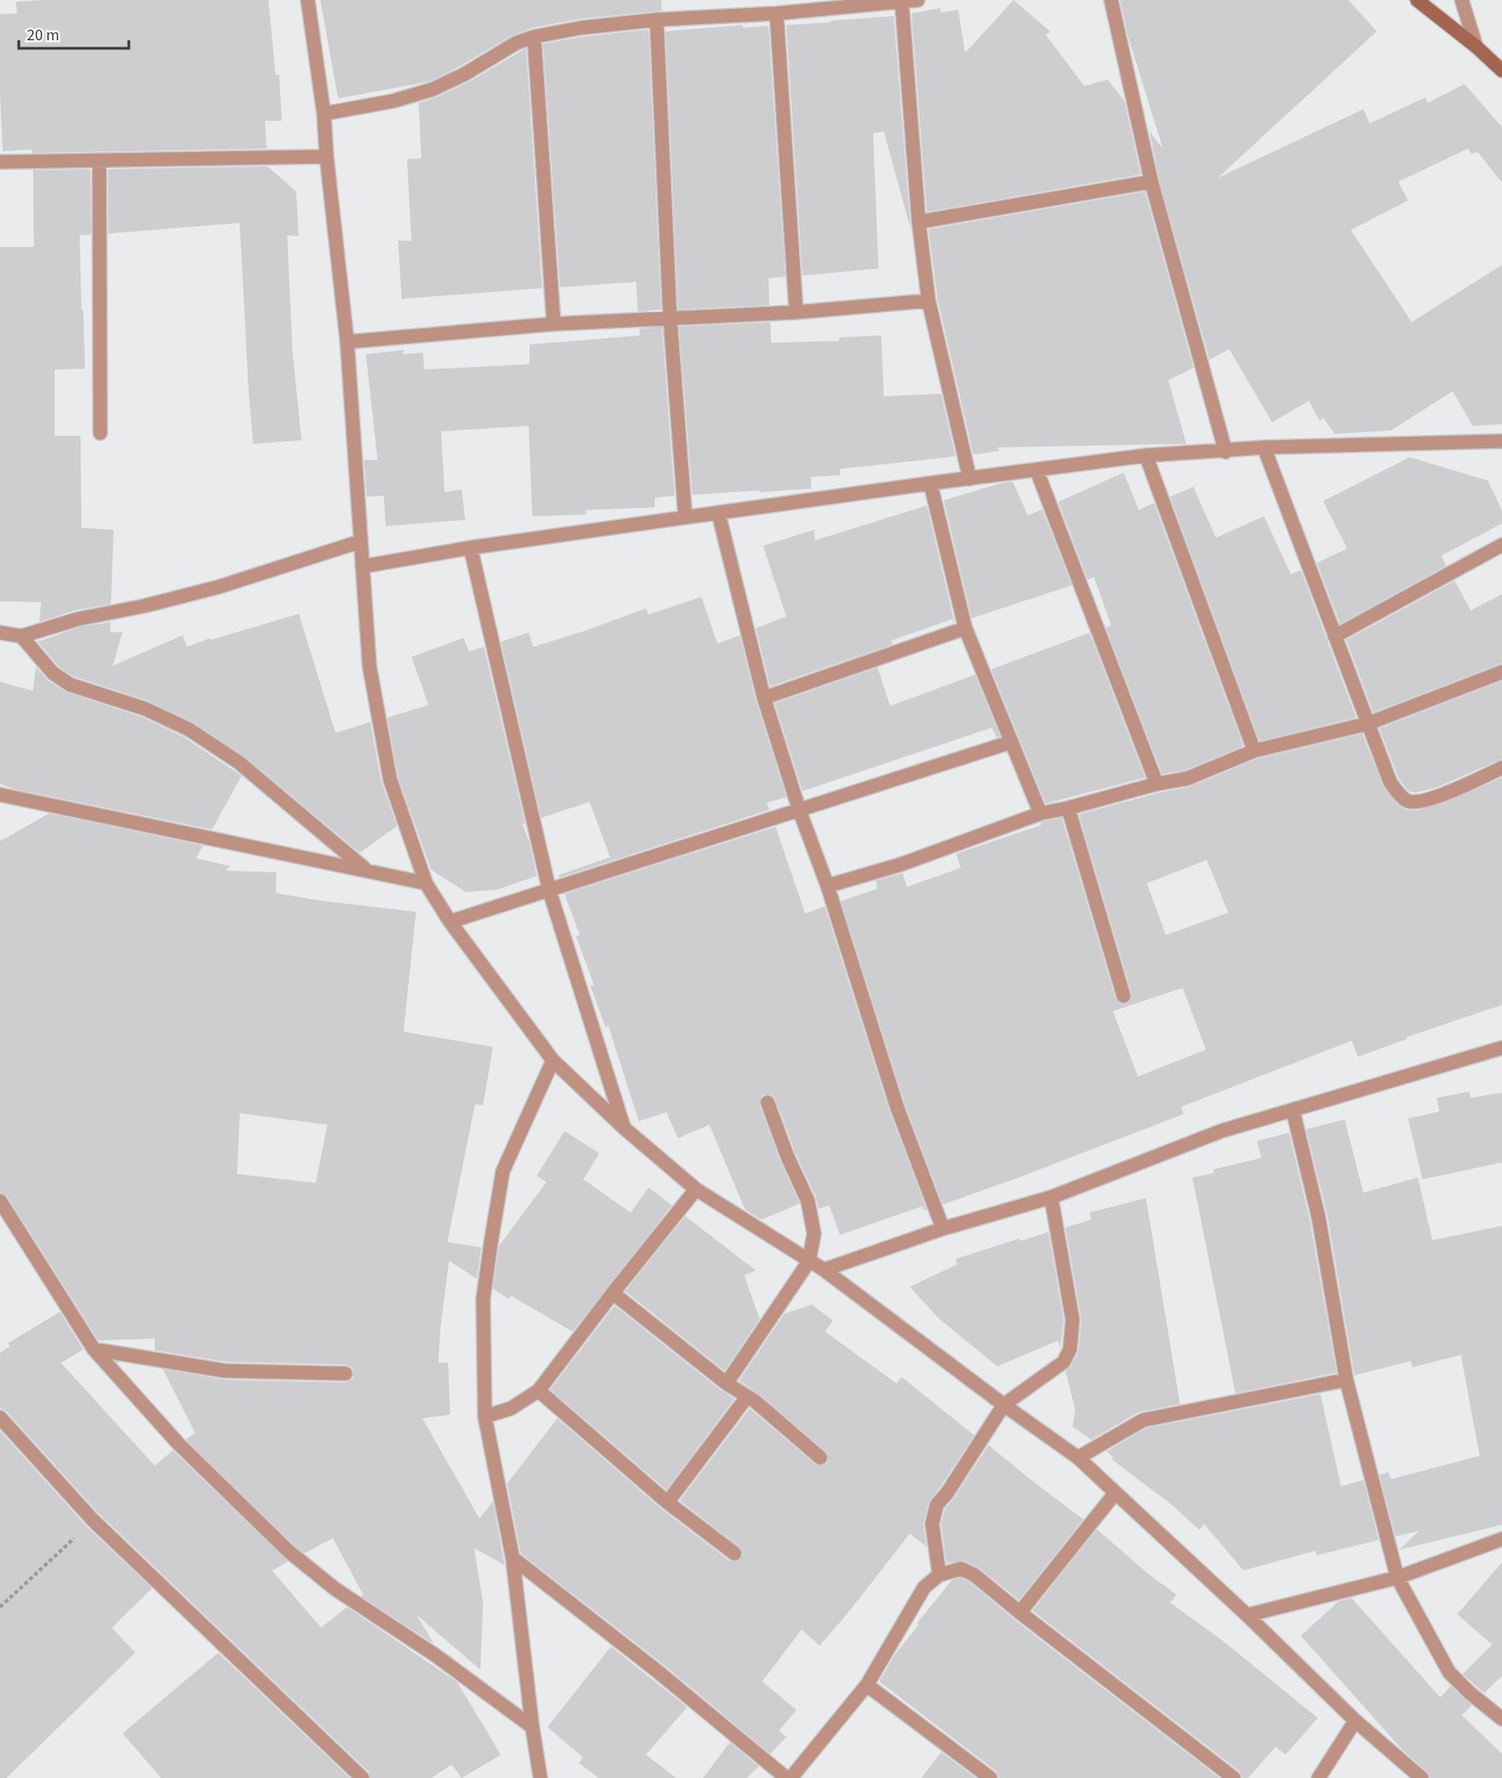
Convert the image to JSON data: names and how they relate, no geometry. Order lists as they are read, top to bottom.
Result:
{
  "scale_bar": "20 m"
}
